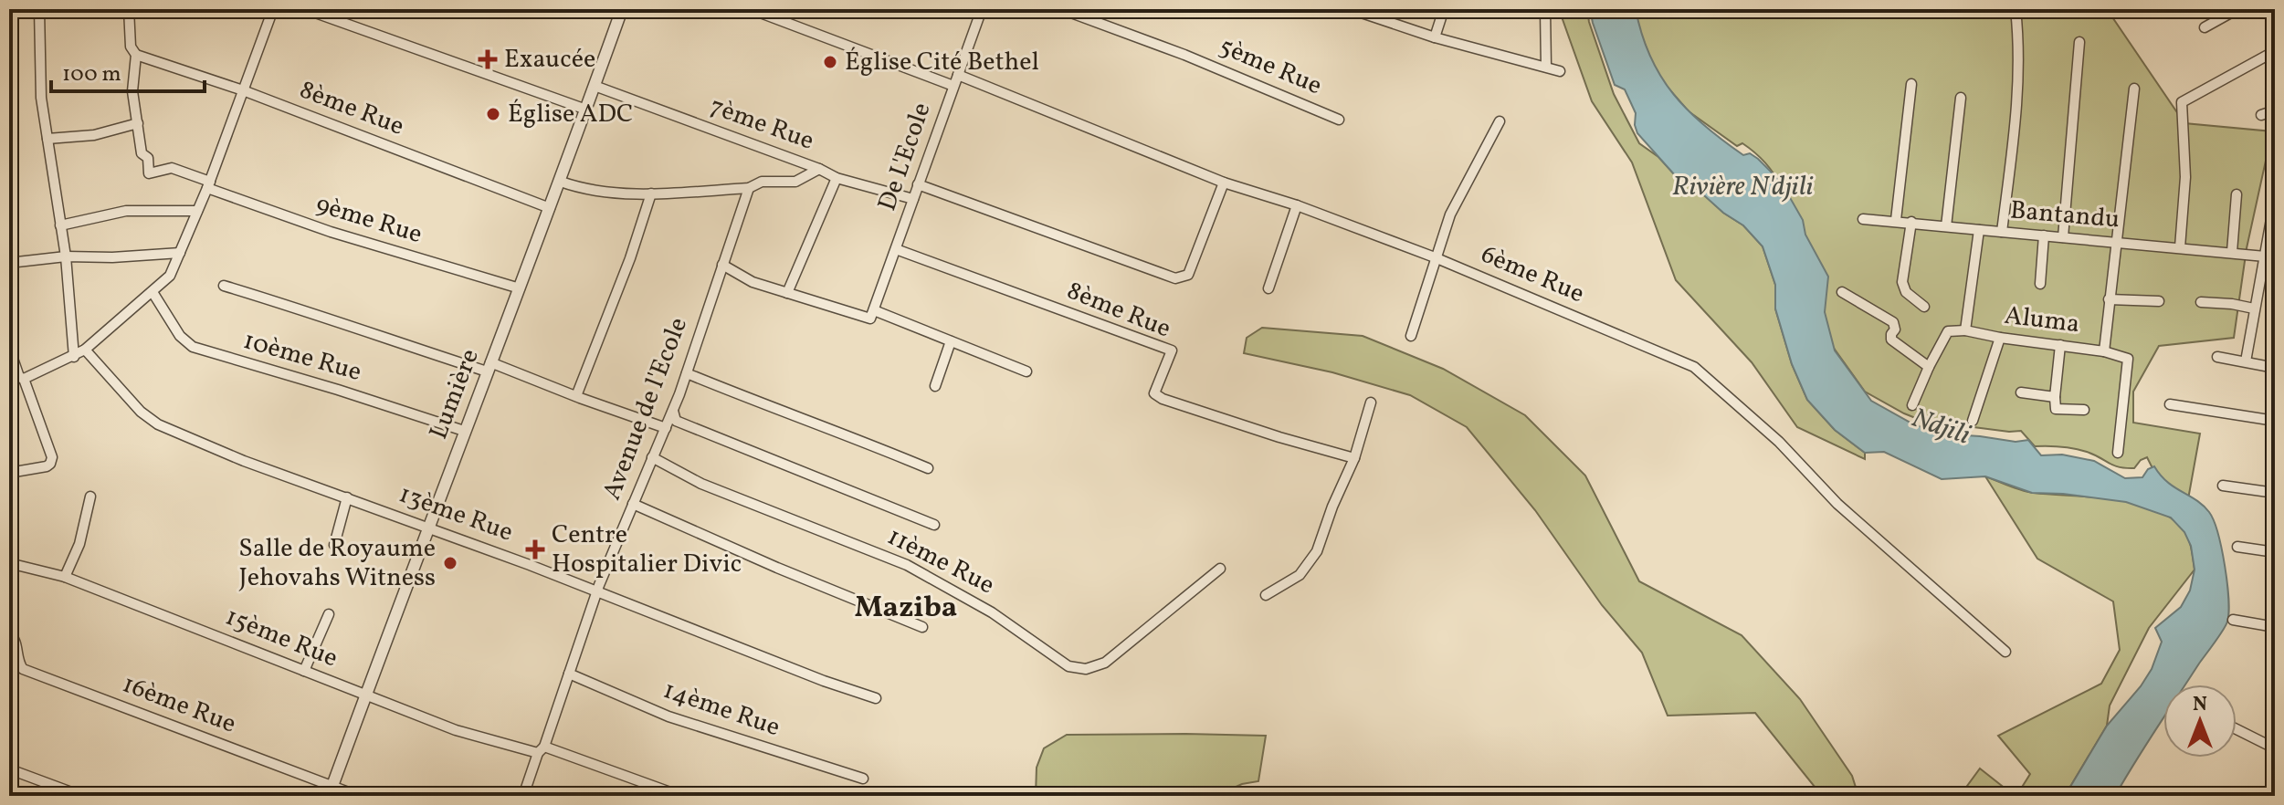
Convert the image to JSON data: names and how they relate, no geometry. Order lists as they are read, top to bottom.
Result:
{
  "streets": {
    "street": [
      "5ème Rue",
      "8ème Rue",
      "7ème Rue",
      "De L'Ecole",
      "Bantandu",
      "9ème Rue",
      "6ème Rue",
      "Aluma",
      "10ème Rue",
      "Lumière",
      "Avenue de l'Ecole",
      "13ème Rue",
      "11ème Rue",
      "15ème Rue",
      "16ème Rue",
      "14ème Rue"
    ]
  },
  "crossings": [
    ["8ème Rue", "De L'Ecole"],
    ["8ème Rue", "Lumière"],
    ["7ème Rue", "De L'Ecole"],
    ["7ème Rue", "Lumière"],
    ["De L'Ecole", "6ème Rue"],
    ["Bantandu", "Aluma"],
    ["9ème Rue", "Lumière"],
    ["10ème Rue", "Lumière"],
    ["10ème Rue", "Avenue de l'Ecole"],
    ["Lumière", "13ème Rue"],
    ["Lumière", "15ème Rue"],
    ["Lumière", "16ème Rue"],
    ["Avenue de l'Ecole", "13ème Rue"],
    ["Avenue de l'Ecole", "11ème Rue"],
    ["Avenue de l'Ecole", "15ème Rue"],
    ["Avenue de l'Ecole", "14ème Rue"]
  ],
  "districts": ["Maziba"],
  "water": ["Rivière N'djili", "Ndjili"],
  "places": {
    "health": ["Exaucée", "Centre Hospitalier Divic"],
    "other": ["Église Cité Bethel", "Église ADC", "Salle de Royaume Jehovahs Witness"]
  },
  "scale_bar": "100 m",
  "north": "top"
}
